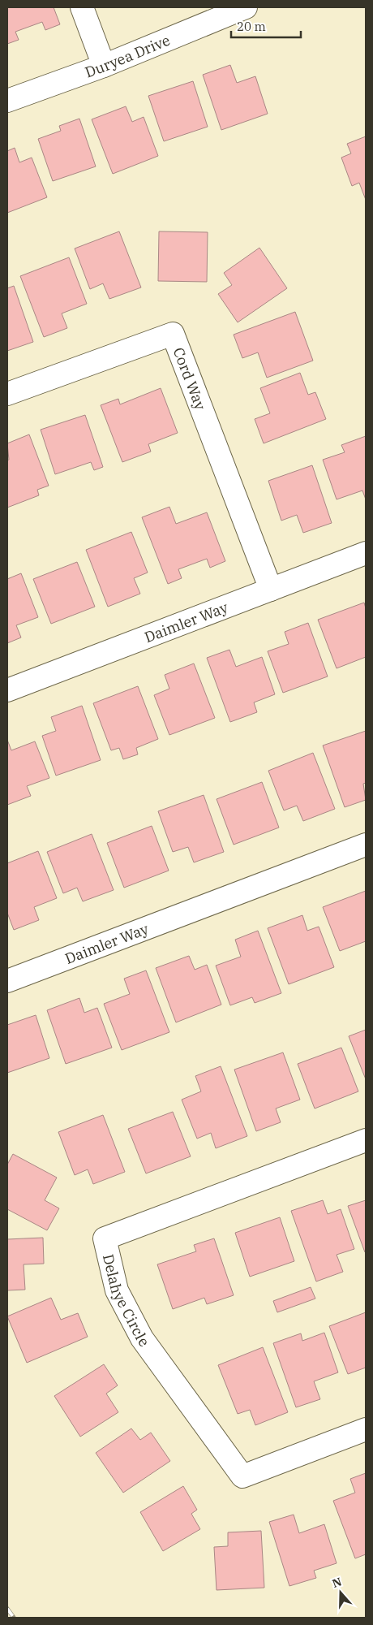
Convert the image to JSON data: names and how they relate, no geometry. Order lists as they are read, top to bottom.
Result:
{
  "streets": {
    "street": [
      "Duryea Drive",
      "Cord Way",
      "Daimler Way",
      "Delahye Circle"
    ]
  },
  "crossings": [
    ["Cord Way", "Daimler Way"]
  ],
  "scale_bar": "20 m",
  "north": "top"
}
